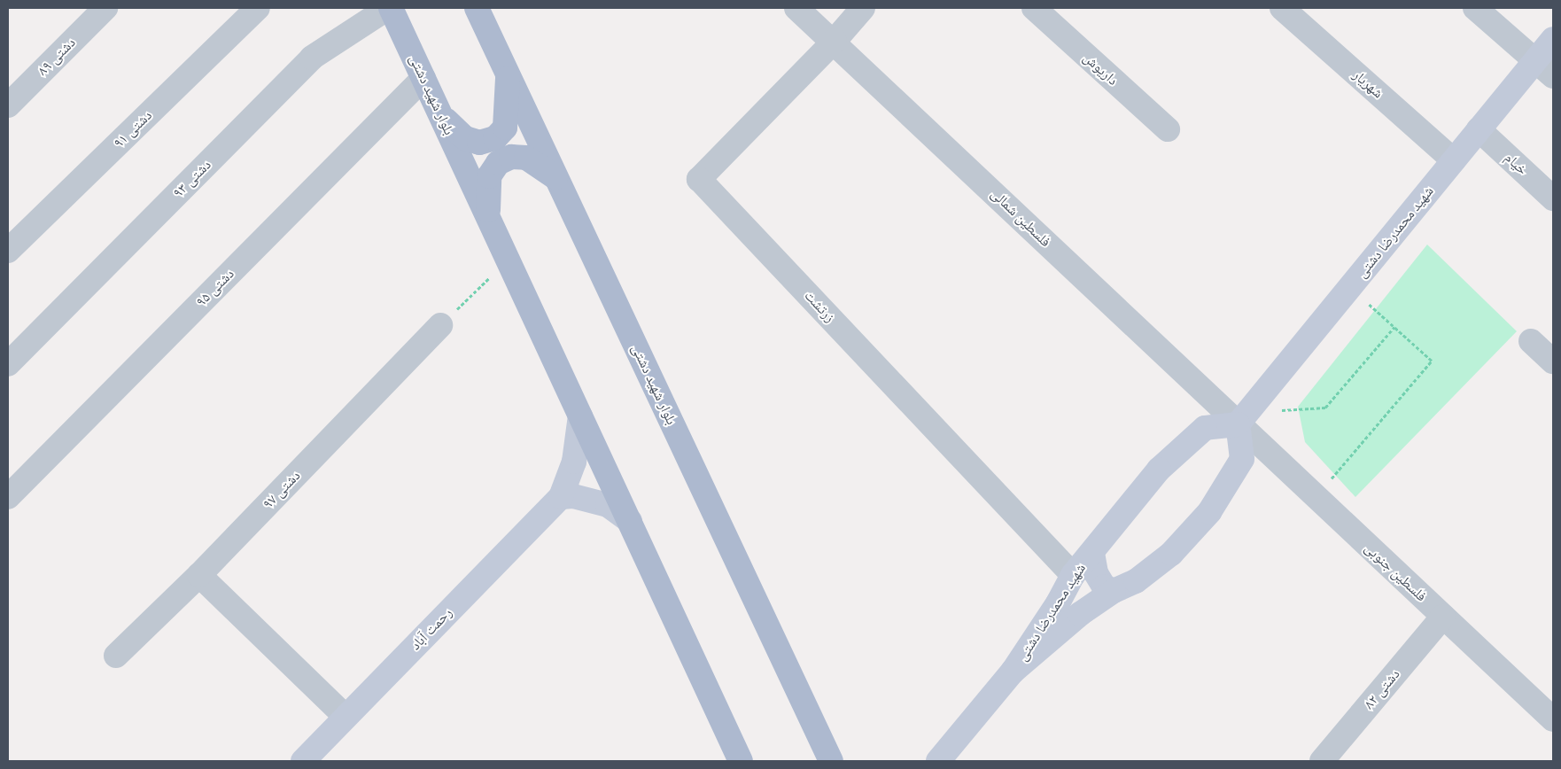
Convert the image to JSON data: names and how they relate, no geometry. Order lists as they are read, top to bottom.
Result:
{
  "streets": {
    "main road": ["بلوار شهید دشتی"],
    "street": [
      "دشتی ۸۹",
      "داریوش",
      "شهریار",
      "دشتی ۹۱",
      "خیام",
      "دشتی ۹۳",
      "فلسطین شمالی",
      "شهید محمدرضا دشتی",
      "دشتی ۹۵",
      "زرتشت",
      "دشتی ۹۷",
      "فلسطین جنوبی",
      "رحمت آباد",
      "دشتی ۸۲"
    ]
  },
  "crossings": [
    ["شهریار", "شهید محمدرضا دشتی"],
    ["بلوار شهید دشتی", "دشتی ۹۳"],
    ["بلوار شهید دشتی", "دشتی ۹۵"],
    ["خیام", "شهید محمدرضا دشتی"],
    ["فلسطین شمالی", "شهید محمدرضا دشتی"],
    ["فلسطین شمالی", "زرتشت"],
    ["فلسطین شمالی", "فلسطین جنوبی"],
    ["شهید محمدرضا دشتی", "زرتشت"],
    ["شهید محمدرضا دشتی", "فلسطین جنوبی"],
    ["فلسطین جنوبی", "دشتی ۸۲"]
  ]
}
